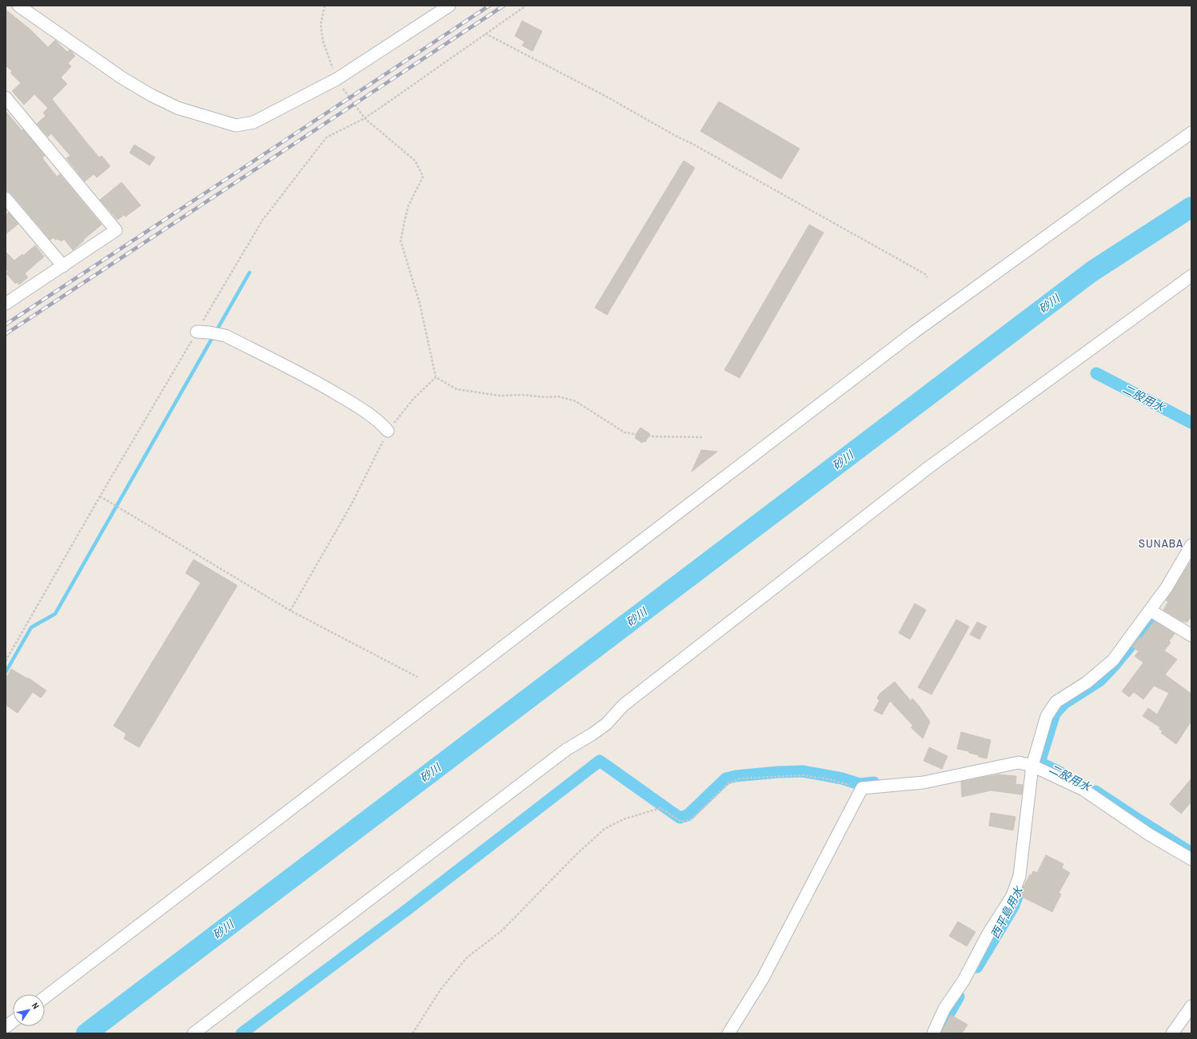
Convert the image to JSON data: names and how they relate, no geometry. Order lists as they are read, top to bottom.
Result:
{
  "districts": ["SUNABA"],
  "water": ["砂川", "二股用水", "西平島用水"],
  "north": "top right"
}
